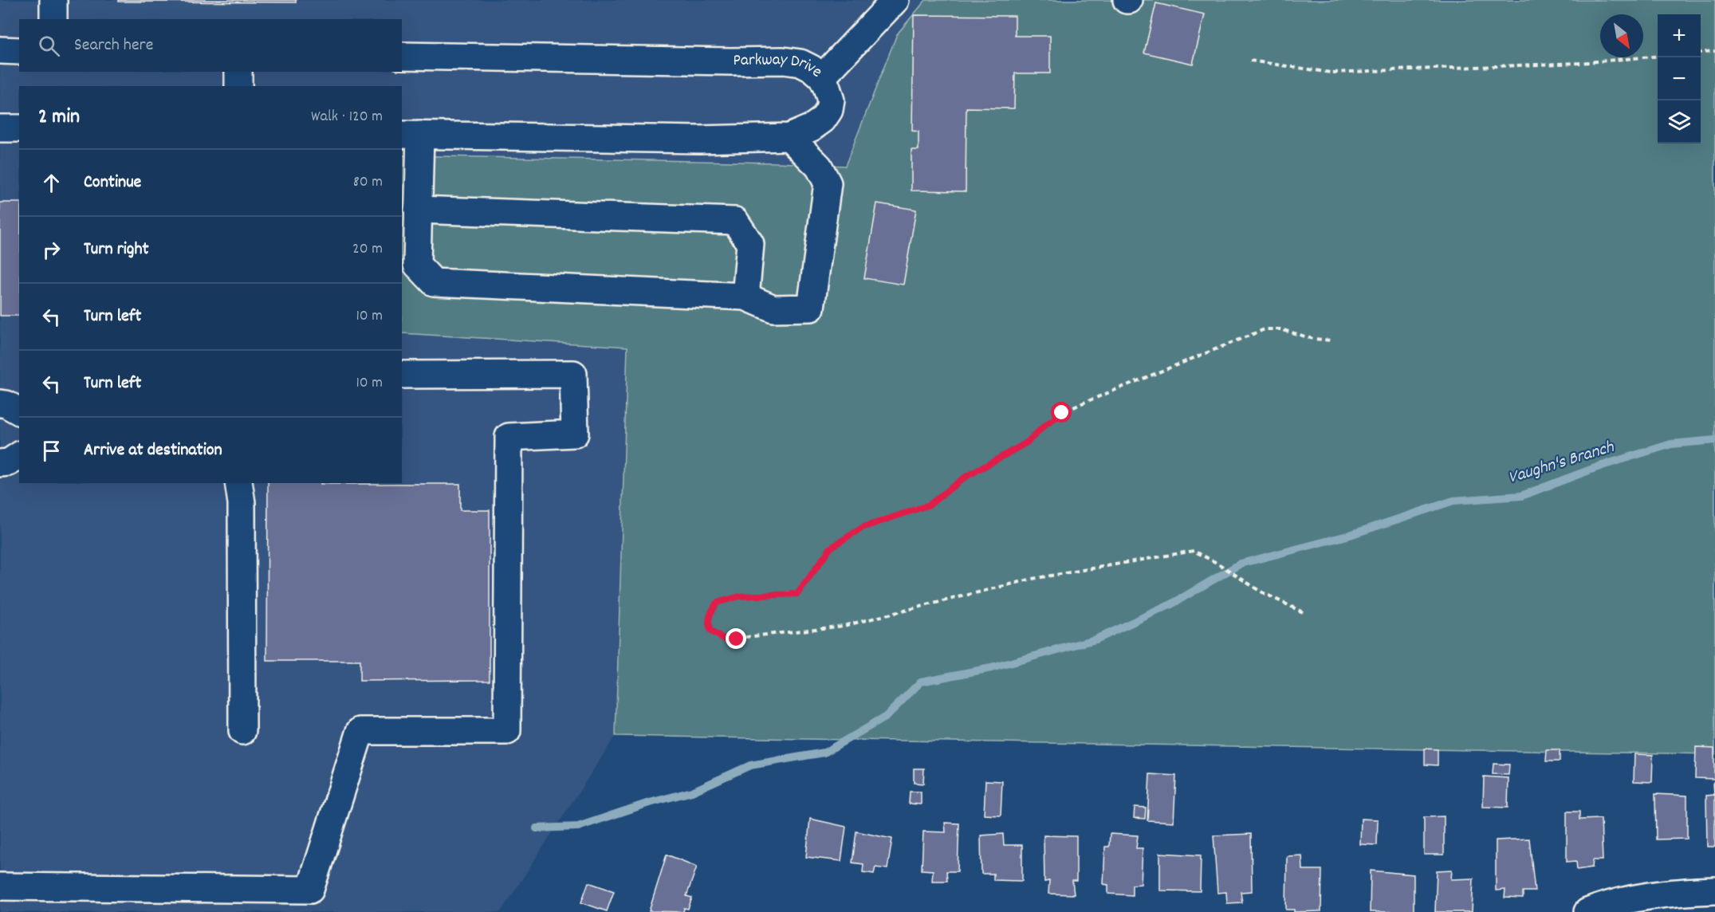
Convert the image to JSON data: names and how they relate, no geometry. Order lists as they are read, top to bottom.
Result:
{
  "streets": {
    "street": ["Parkway Drive"]
  },
  "water": ["Vaughn's Branch"],
  "north": "bottom right",
  "page": {
    "map_buttons": ["+", "−"],
    "search": "Search here",
    "heading": ["2 min", "Walk · 120 m"],
    "list": [
      ["Continue", "80 m"],
      ["Turn right", "20 m"],
      ["Turn left", "10 m"],
      ["Turn left", "10 m"],
      "Arrive at destination"
    ]
  }
}
